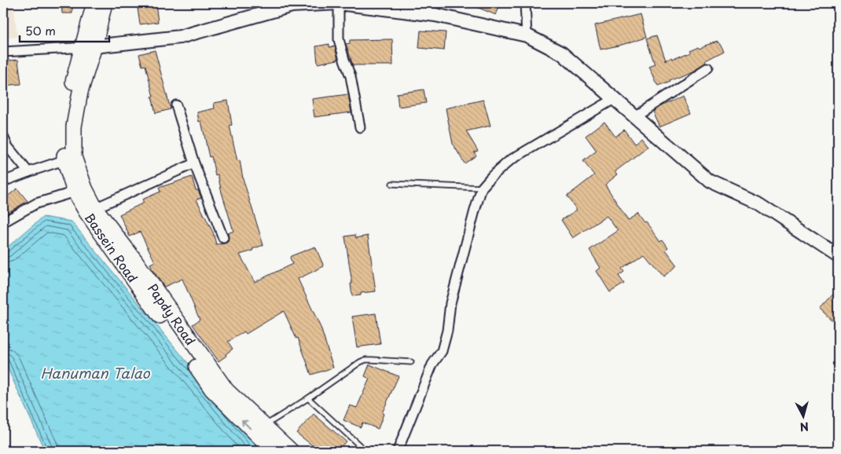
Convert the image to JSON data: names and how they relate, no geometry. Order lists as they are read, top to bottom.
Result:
{
  "streets": {
    "main road": ["Bassein Road", "Papdy Road"]
  },
  "crossings": [
    ["Bassein Road", "Papdy Road"]
  ],
  "one_way": ["Bassein Road"],
  "water": ["Hanuman Talao"],
  "scale_bar": "50 m",
  "north": "bottom"
}
